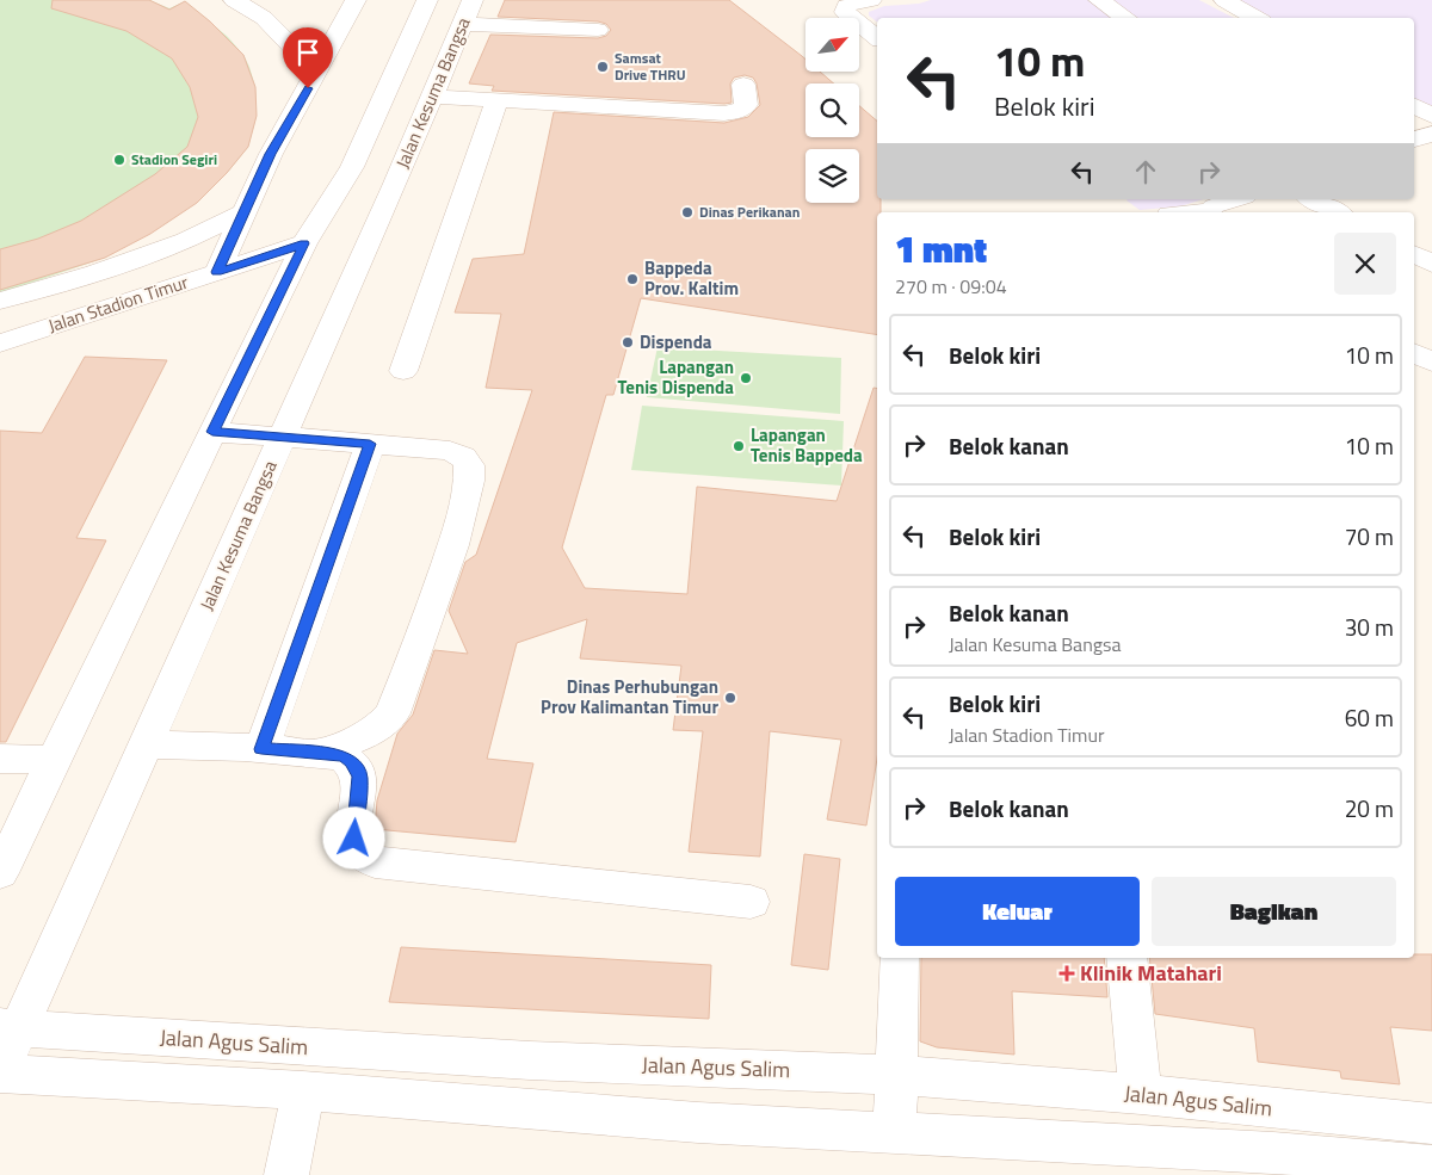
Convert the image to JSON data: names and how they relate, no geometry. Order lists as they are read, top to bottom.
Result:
{
  "streets": {
    "street": ["Jalan Kesuma Bangsa", "Jalan Stadion Timur", "Jalan Agus Salim"]
  },
  "crossings": [
    ["Jalan Kesuma Bangsa", "Jalan Agus Salim"]
  ],
  "places": {
    "other": [
      "Samsat Drive THRU",
      "Stadion Segiri",
      "Dinas Perikanan",
      "Bappeda Prov. Kaltim",
      "Dispenda",
      "Lapangan Tenis Dispenda",
      "Lapangan Tenis Bappeda",
      "Dinas Perhubungan Prov Kalimantan Timur"
    ],
    "health": ["Klinik Matahari"]
  },
  "north": "top right",
  "page": {
    "turn": ["10 m", "Belok kiri"],
    "heading": ["1 mnt", "270 m · 09:04"],
    "list": [
      {
        "name": "Belok kiri",
        "value": "10 m"
      },
      {
        "name": "Belok kanan",
        "value": "10 m"
      },
      {
        "name": "Belok kiri",
        "value": "70 m"
      },
      {
        "name": "Belok kanan",
        "note": "Jalan Kesuma Bangsa",
        "value": "30 m"
      },
      {
        "name": "Belok kiri",
        "note": "Jalan Stadion Timur",
        "value": "60 m"
      },
      {
        "name": "Belok kanan",
        "value": "20 m"
      }
    ],
    "buttons": ["Keluar", "Bagikan"]
  }
}
